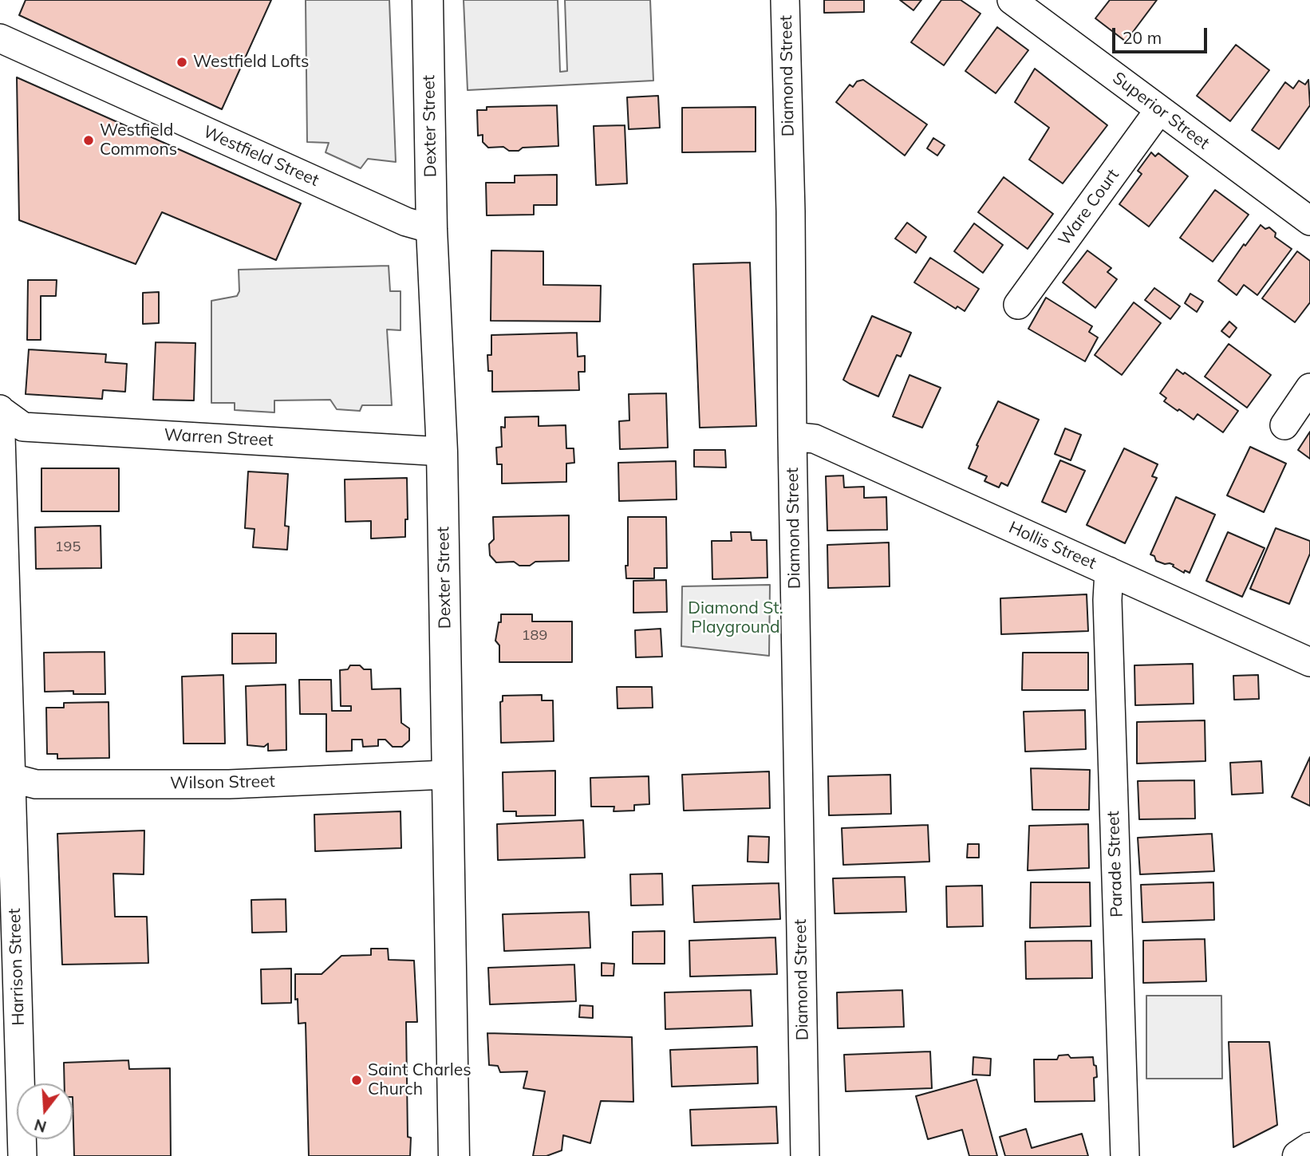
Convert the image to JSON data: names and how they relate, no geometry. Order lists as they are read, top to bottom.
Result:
{
  "streets": {
    "street": [
      "Diamond Street",
      "Superior Street",
      "Dexter Street",
      "Westfield Street",
      "Ware Court",
      "Warren Street",
      "Hollis Street",
      "Wilson Street",
      "Parade Street",
      "Harrison Street"
    ]
  },
  "crossings": [
    ["Diamond Street", "Hollis Street"],
    ["Superior Street", "Ware Court"],
    ["Dexter Street", "Westfield Street"],
    ["Dexter Street", "Warren Street"],
    ["Dexter Street", "Wilson Street"],
    ["Warren Street", "Harrison Street"],
    ["Hollis Street", "Parade Street"],
    ["Wilson Street", "Harrison Street"]
  ],
  "parks": ["Diamond St. Playground"],
  "places": ["Westfield Lofts", "Westfield Commons", "Saint Charles Church"],
  "house_numbers": ["195", "189"],
  "scale_bar": "20 m",
  "north": "bottom"
}
